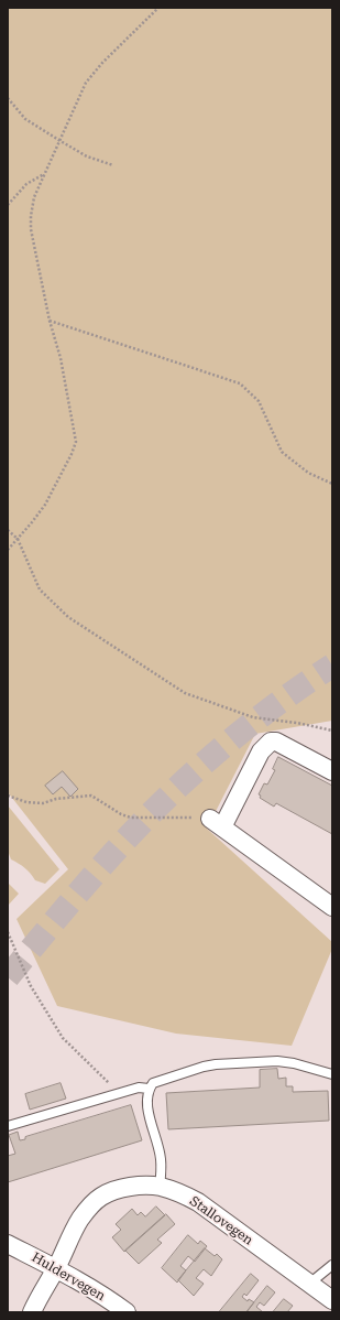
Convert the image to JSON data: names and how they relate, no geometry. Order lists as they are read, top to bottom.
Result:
{
  "streets": {
    "street": ["Stallovegen", "Huldervegen"]
  },
  "crossings": [
    ["Stallovegen", "Huldervegen"]
  ]
}
